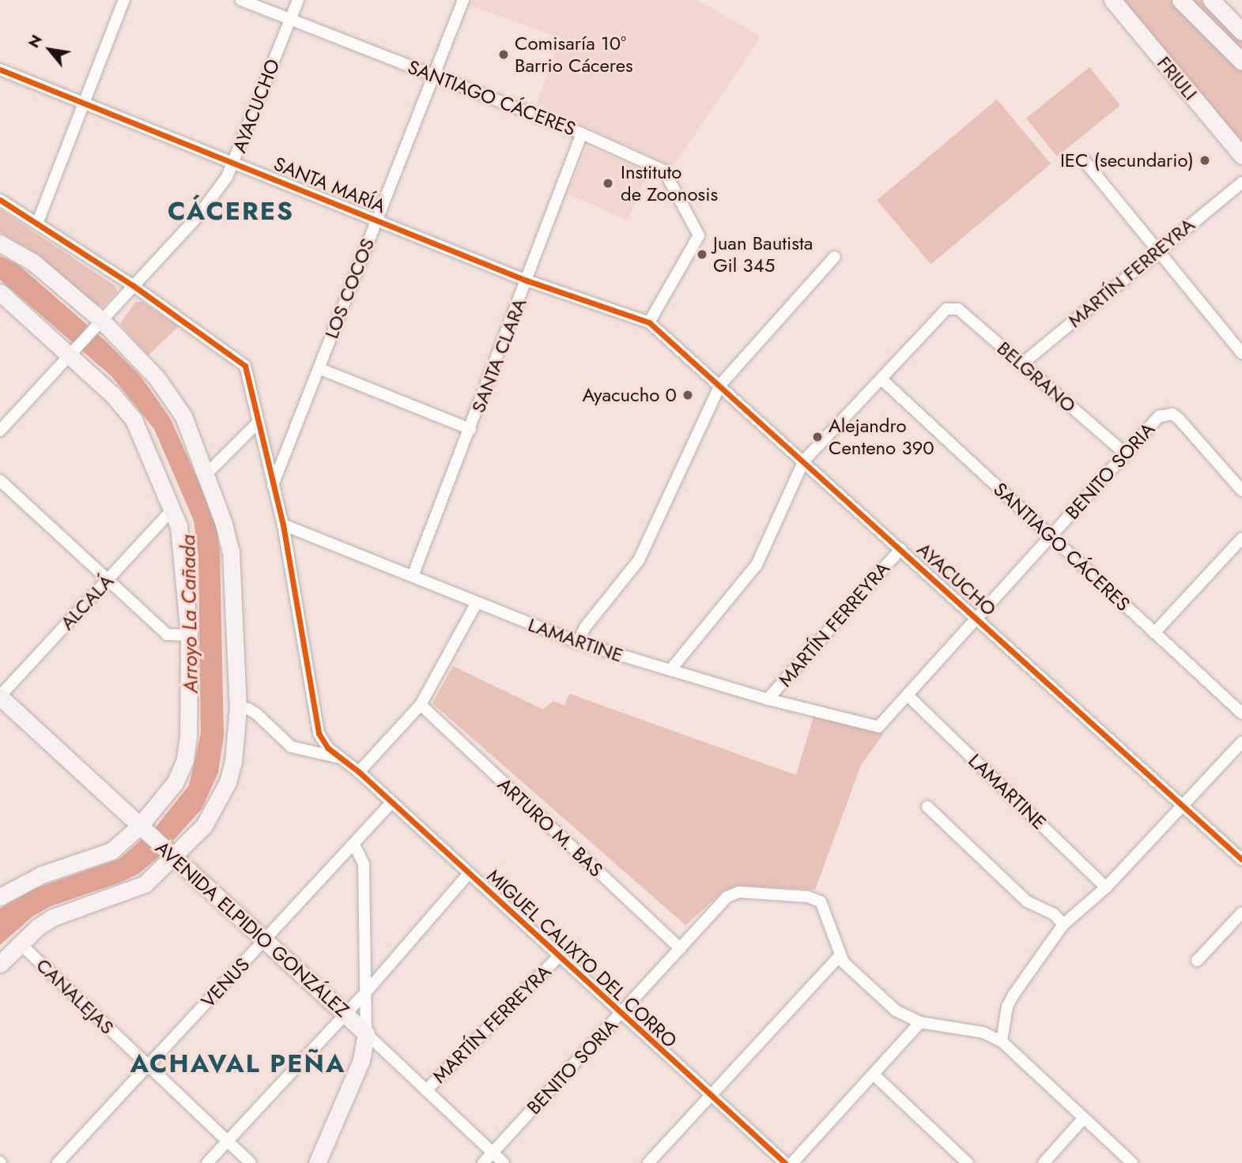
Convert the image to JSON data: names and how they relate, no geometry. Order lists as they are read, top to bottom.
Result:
{
  "streets": {
    "main road": ["FRIULI", "AVENIDA ELPIDIO GONZÁLEZ"],
    "street": [
      "SANTIAGO CÁCERES",
      "AYACUCHO",
      "SANTA MARÍA",
      "MARTÍN FERREYRA",
      "LOS COCOS",
      "SANTA CLARA",
      "BELGRANO",
      "BENITO SORIA",
      "ALCALÁ",
      "LAMARTINE",
      "ARTURO M. BAS",
      "MIGUEL CALIXTO DEL CORRO",
      "VENUS",
      "CANALEJAS"
    ]
  },
  "crossings": [
    ["SANTIAGO CÁCERES", "AYACUCHO"],
    ["SANTIAGO CÁCERES", "SANTA MARÍA"],
    ["SANTIAGO CÁCERES", "LOS COCOS"],
    ["SANTIAGO CÁCERES", "SANTA CLARA"],
    ["SANTIAGO CÁCERES", "BELGRANO"],
    ["SANTIAGO CÁCERES", "BENITO SORIA"],
    ["AYACUCHO", "SANTA MARÍA"],
    ["AYACUCHO", "MARTÍN FERREYRA"],
    ["AYACUCHO", "BENITO SORIA"],
    ["AYACUCHO", "MIGUEL CALIXTO DEL CORRO"],
    ["SANTA MARÍA", "LOS COCOS"],
    ["SANTA MARÍA", "SANTA CLARA"],
    ["MARTÍN FERREYRA", "BELGRANO"],
    ["MARTÍN FERREYRA", "LAMARTINE"],
    ["MARTÍN FERREYRA", "AVENIDA ELPIDIO GONZÁLEZ"],
    ["MARTÍN FERREYRA", "MIGUEL CALIXTO DEL CORRO"],
    ["LOS COCOS", "MIGUEL CALIXTO DEL CORRO"],
    ["SANTA CLARA", "LAMARTINE"],
    ["BELGRANO", "BENITO SORIA"],
    ["BENITO SORIA", "LAMARTINE"],
    ["BENITO SORIA", "ARTURO M. BAS"],
    ["BENITO SORIA", "AVENIDA ELPIDIO GONZÁLEZ"],
    ["BENITO SORIA", "MIGUEL CALIXTO DEL CORRO"],
    ["ALCALÁ", "AVENIDA ELPIDIO GONZÁLEZ"],
    ["LAMARTINE", "MIGUEL CALIXTO DEL CORRO"],
    ["AVENIDA ELPIDIO GONZÁLEZ", "VENUS"],
    ["MIGUEL CALIXTO DEL CORRO", "VENUS"],
    ["VENUS", "CANALEJAS"]
  ],
  "districts": ["CÁCERES", "ACHAVAL PEÑA"],
  "water": ["Arroyo La Cañada"],
  "places": [
    "Comisaría 10º Barrio Cáceres",
    "IEC (secundario)",
    "Instituto de Zoonosis",
    "Juan Bautista Gil 345",
    "Ayacucho 0",
    "Alejandro Centeno 390"
  ],
  "north": "top left"
}
